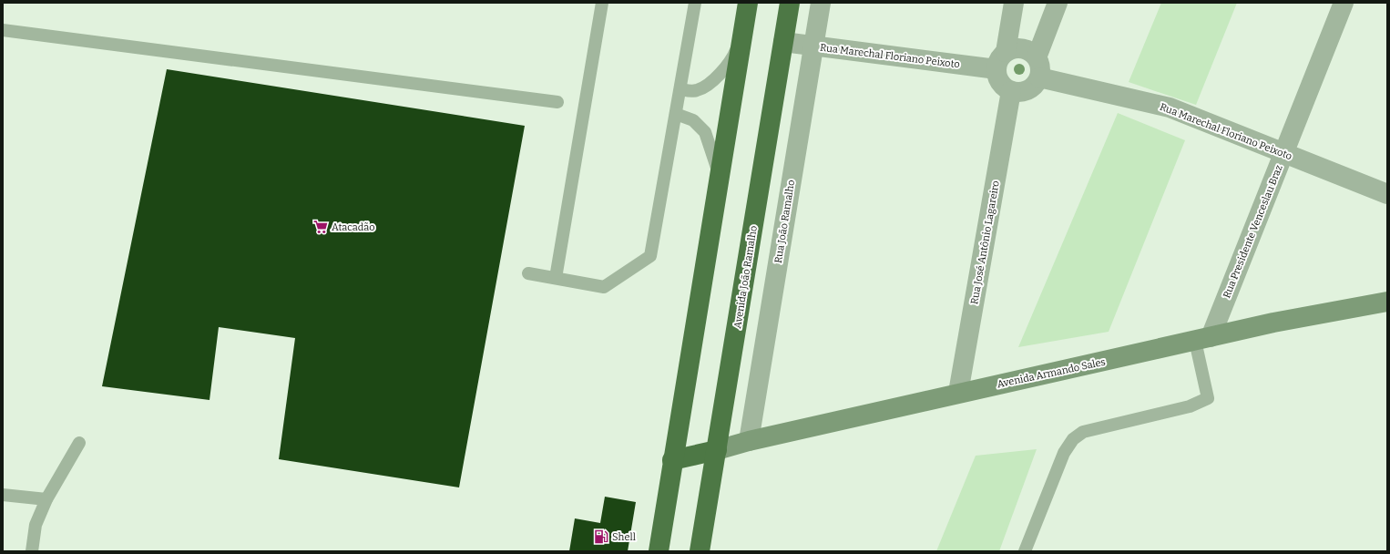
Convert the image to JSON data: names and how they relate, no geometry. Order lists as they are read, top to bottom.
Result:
{
  "streets": {
    "highway": ["Avenida João Ramalho"],
    "street": [
      "Rua Marechal Floriano Peixoto",
      "Rua João Ramalho",
      "Rua Presidente Venceslau Braz",
      "Rua José Antônio Lagareiro",
      "Avenida Armando Sales"
    ]
  },
  "crossings": [
    ["Rua Marechal Floriano Peixoto", "Rua João Ramalho"],
    ["Rua Marechal Floriano Peixoto", "Rua Presidente Venceslau Braz"],
    ["Rua Marechal Floriano Peixoto", "Rua José Antônio Lagareiro"],
    ["Rua Marechal Floriano Peixoto", "Avenida João Ramalho"],
    ["Rua João Ramalho", "Avenida Armando Sales"],
    ["Rua Presidente Venceslau Braz", "Avenida Armando Sales"],
    ["Rua José Antônio Lagareiro", "Avenida Armando Sales"],
    ["Avenida João Ramalho", "Avenida Armando Sales"]
  ],
  "places": {
    "supermarket": ["Atacadão"],
    "fuel station": ["Shell"]
  }
}
